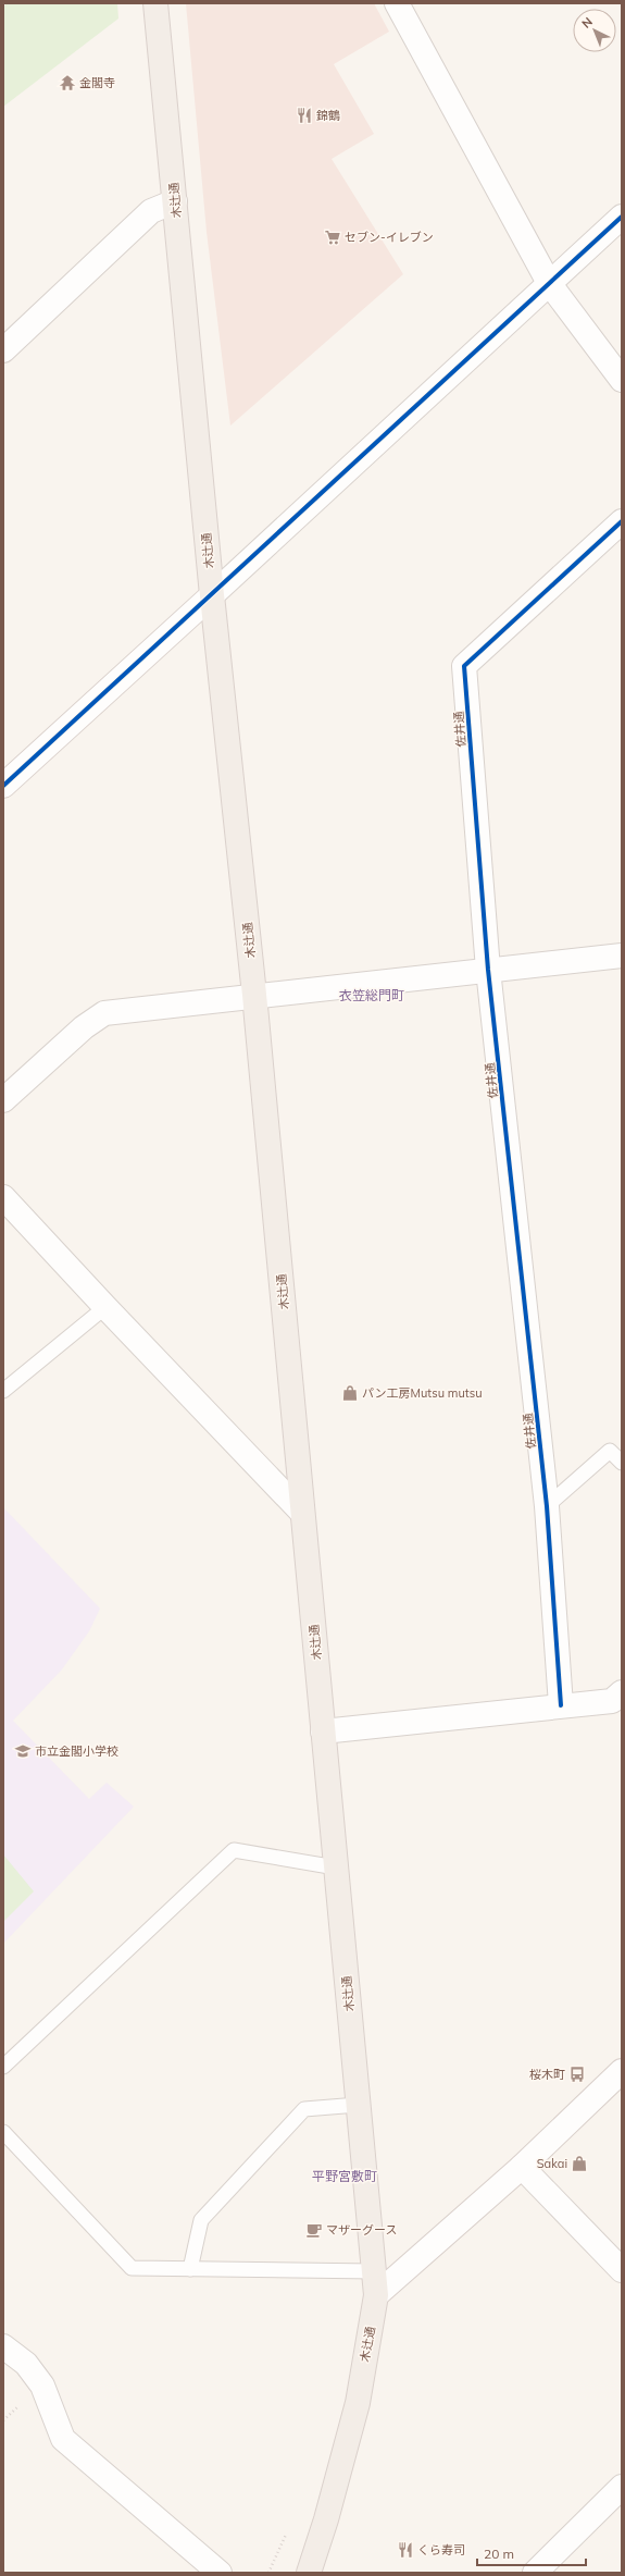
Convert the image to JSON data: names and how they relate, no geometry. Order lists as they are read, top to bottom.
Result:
{
  "streets": {
    "main road": ["木辻通"],
    "street": ["佐井通"]
  },
  "districts": ["衣笠総門町", "平野宮敷町"],
  "places": {
    "temple": ["金閣寺"],
    "restaurant": ["錦鶴", "くら寿司"],
    "supermarket": ["セブン-イレブン"],
    "shop": ["パン工房Mutsu mutsu", "Sakai"],
    "school or university": ["市立金閣小学校"],
    "bus stop": ["桜木町"],
    "cafe": ["マザーグース"]
  },
  "scale_bar": "20 m",
  "north": "top left"
}
